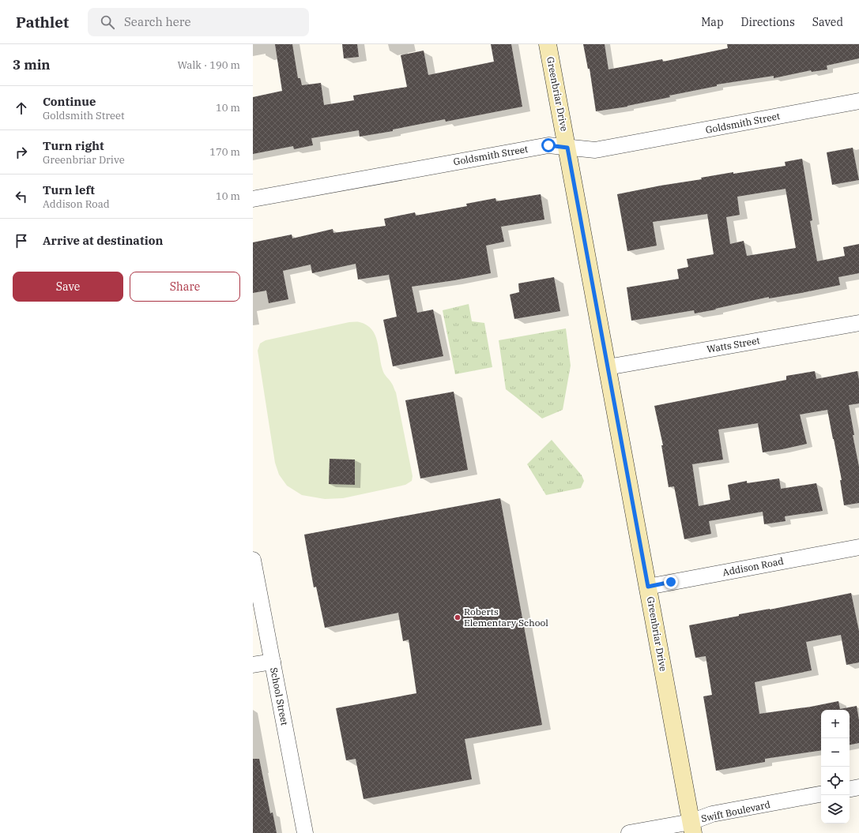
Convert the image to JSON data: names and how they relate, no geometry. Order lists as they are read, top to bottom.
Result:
{
  "streets": {
    "main road": ["Greenbriar Drive"],
    "street": [
      "Goldsmith Street",
      "Watts Street",
      "Addison Road",
      "School Street",
      "Swift Boulevard"
    ]
  },
  "crossings": [
    ["Greenbriar Drive", "Goldsmith Street"],
    ["Greenbriar Drive", "Watts Street"],
    ["Greenbriar Drive", "Addison Road"],
    ["Greenbriar Drive", "Swift Boulevard"]
  ],
  "places": ["Roberts Elementary School"],
  "page": {
    "header": "Pathlet",
    "search": "Search here",
    "nav": ["Map", "Directions", "Saved"],
    "heading": ["3 min", "Walk · 190 m"],
    "list": [
      ["Continue", "Goldsmith Street", "10 m"],
      ["Turn right", "Greenbriar Drive", "170 m"],
      ["Turn left", "Addison Road", "10 m"],
      "Arrive at destination"
    ],
    "buttons": ["Save", "Share"],
    "map_buttons": ["+", "−"]
  }
}
